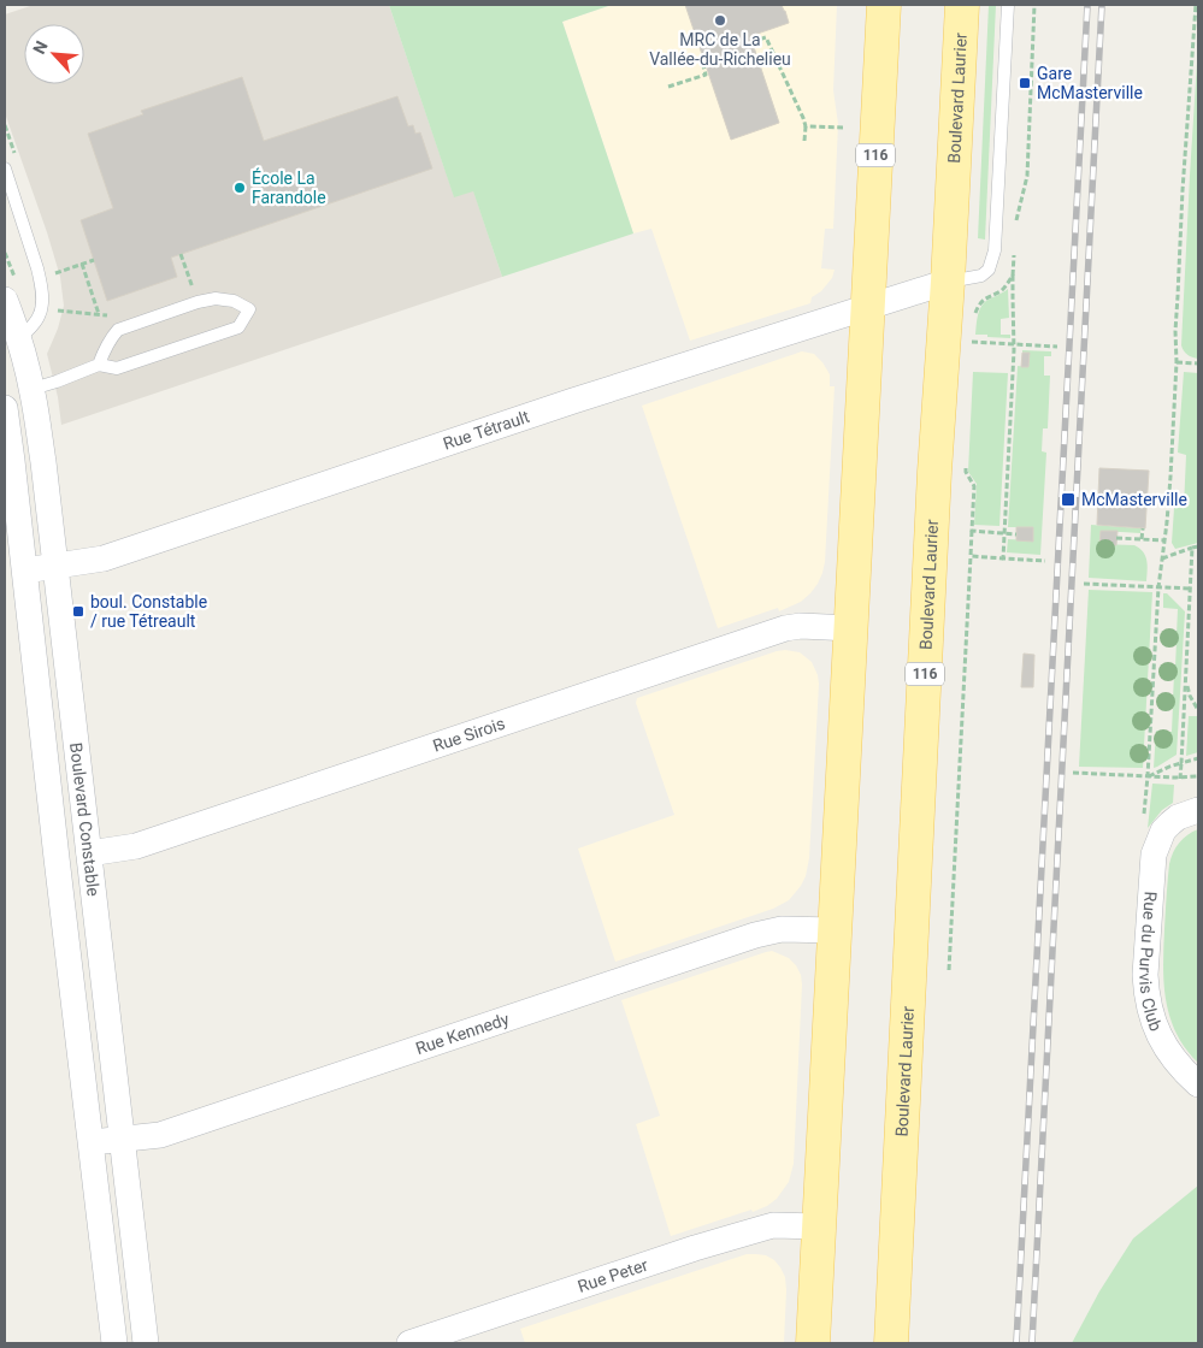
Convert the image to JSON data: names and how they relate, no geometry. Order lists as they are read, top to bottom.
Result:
{
  "streets": {
    "main road": ["Boulevard Laurier", "116"],
    "street": [
      "Rue Tétrault",
      "Rue Sirois",
      "Boulevard Constable",
      "Rue du Purvis Club",
      "Rue Kennedy",
      "Rue Peter"
    ]
  },
  "crossings": [
    ["Boulevard Laurier", "Rue Tétrault"],
    ["116", "Rue Tétrault"],
    ["116", "Rue Sirois"],
    ["116", "Rue Kennedy"],
    ["116", "Rue Peter"],
    ["Rue Tétrault", "Boulevard Constable"],
    ["Rue Sirois", "Boulevard Constable"],
    ["Boulevard Constable", "Rue Kennedy"]
  ],
  "places": {
    "other": ["MRC de La Vallée-du-Richelieu", "École La Farandole"],
    "transit": ["Gare McMasterville", "McMasterville", "boul. Constable / rue Tétreault"]
  },
  "north": "top left"
}
